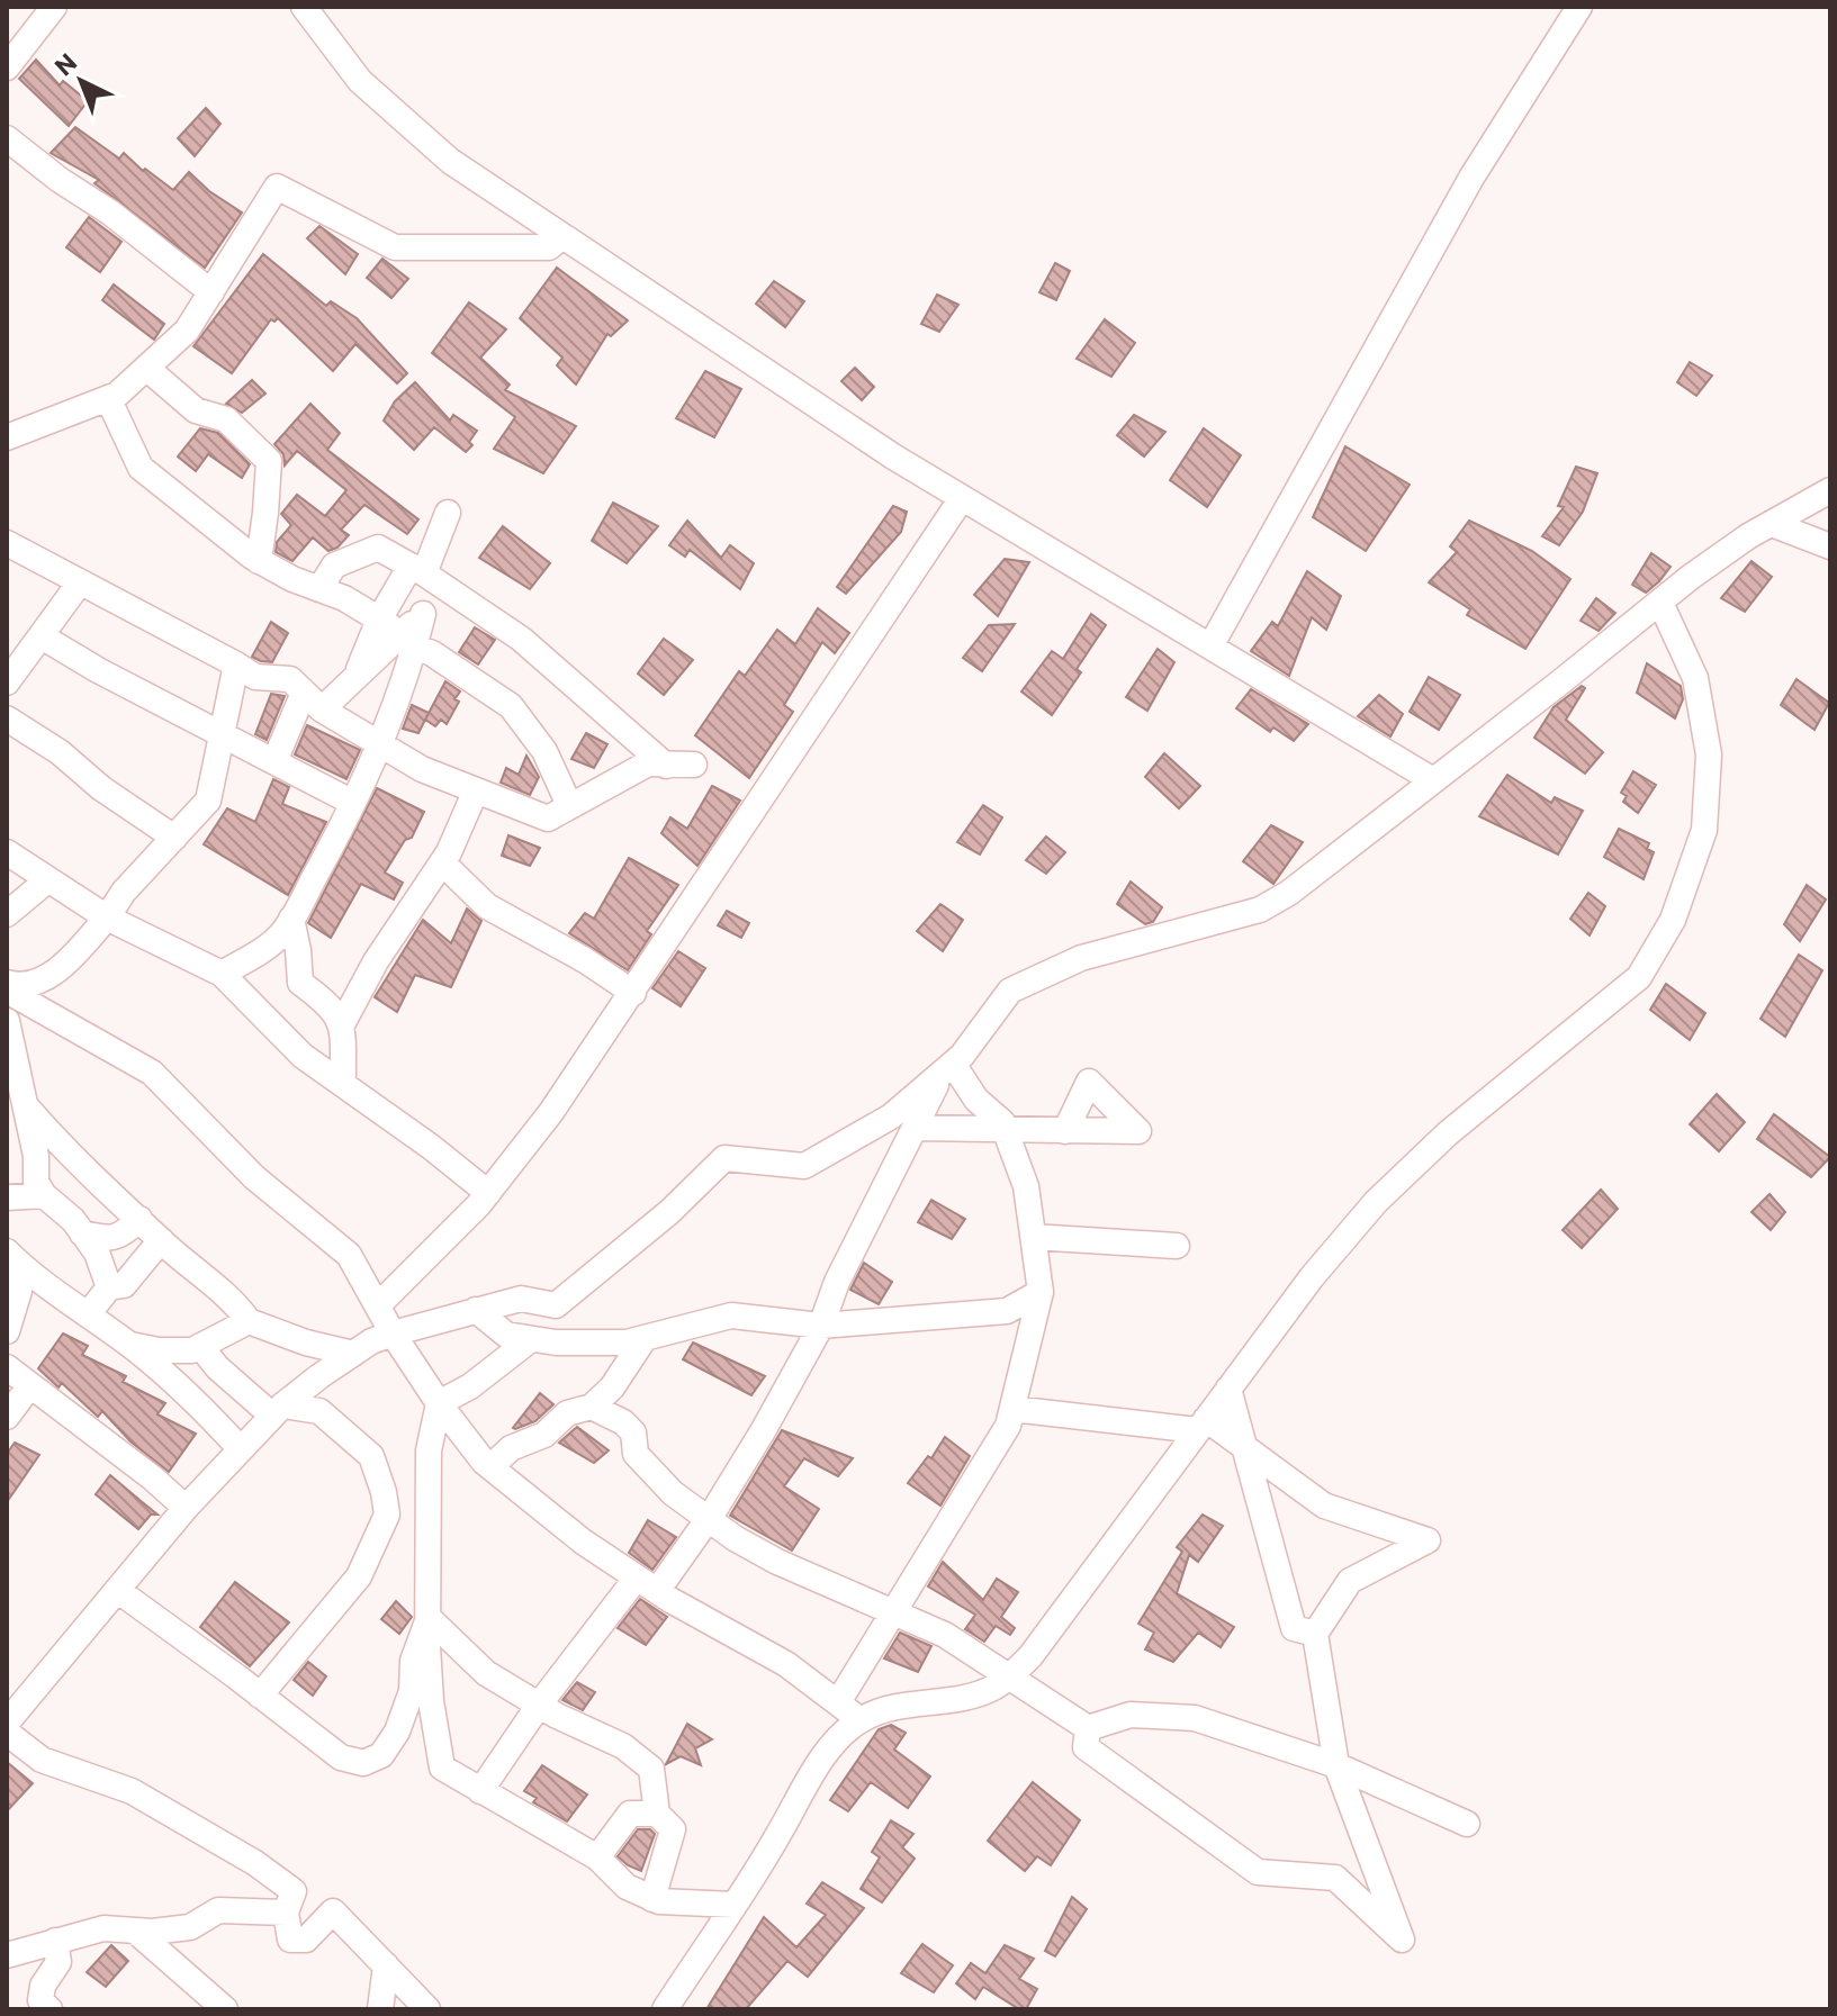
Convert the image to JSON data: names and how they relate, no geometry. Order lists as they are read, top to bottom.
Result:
{
  "north": "top left"
}
